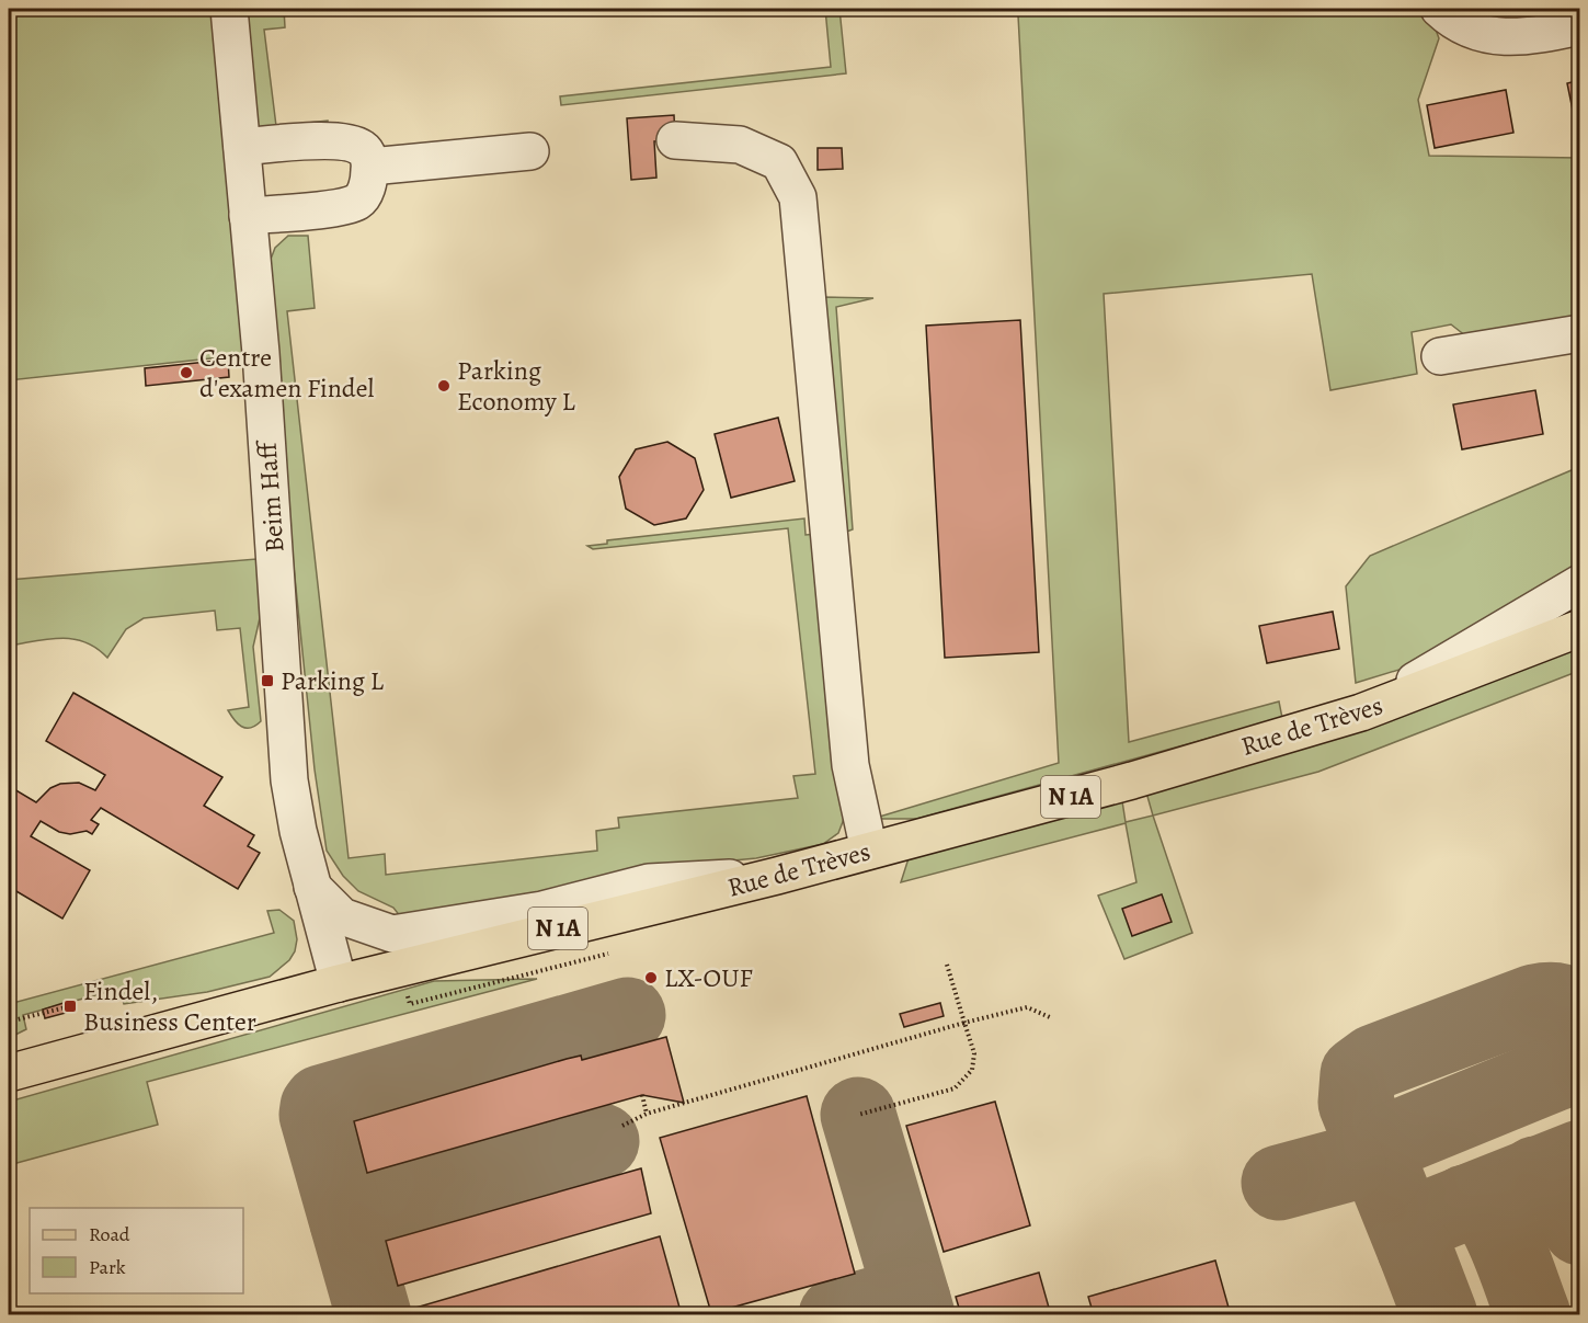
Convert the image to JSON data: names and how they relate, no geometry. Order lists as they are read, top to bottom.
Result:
{
  "streets": {
    "main road": ["Rue de Trèves", "N 1A"],
    "street": ["Beim Haff"]
  },
  "crossings": [
    ["Beim Haff", "Rue de Trèves"]
  ],
  "places": {
    "other": ["Centre d'examen Findel", "Parking Economy L", "LX-OUF"],
    "transit": ["Parking L", "Findel, Business Center"]
  },
  "legend": ["Road", "Park"]
}
